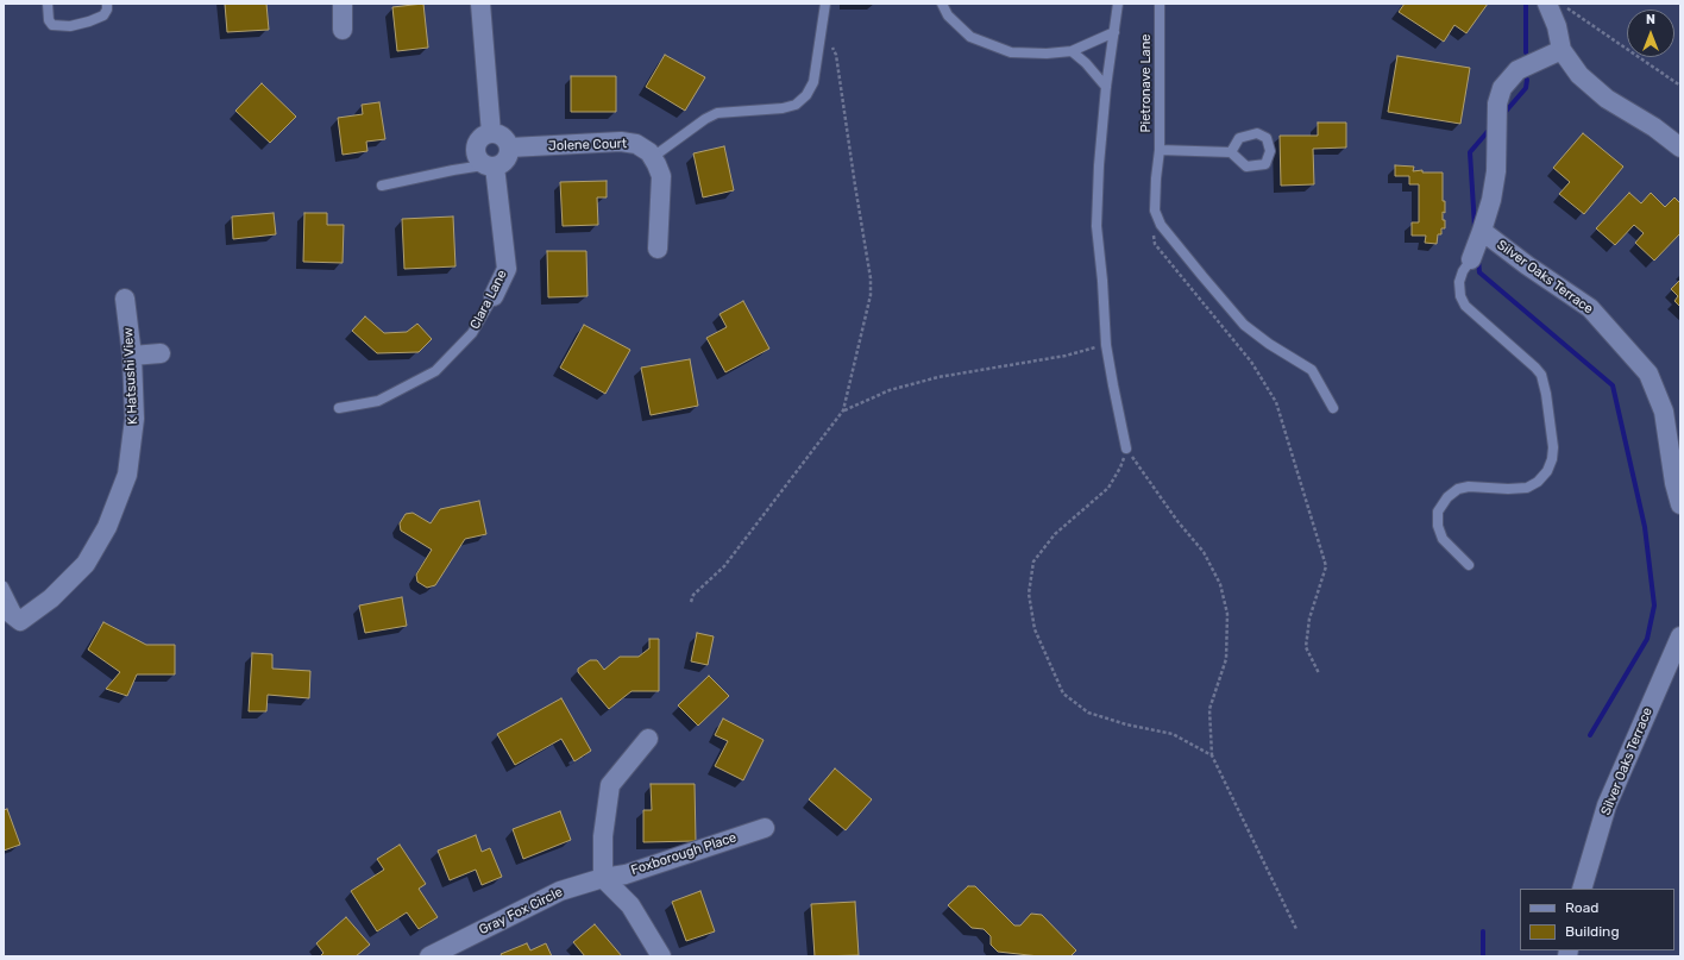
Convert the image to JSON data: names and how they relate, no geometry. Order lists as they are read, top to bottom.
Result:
{
  "streets": {
    "street": [
      "Jolene Court",
      "Silver Oaks Terrace",
      "Clara Lane",
      "K Hatsushi View",
      "Foxborough Place",
      "Gray Fox Circle"
    ],
    "lane": ["Pietronave Lane"]
  },
  "crossings": [
    ["Jolene Court", "Clara Lane"],
    ["Foxborough Place", "Gray Fox Circle"]
  ],
  "legend": ["Road", "Building"],
  "north": "top"
}
